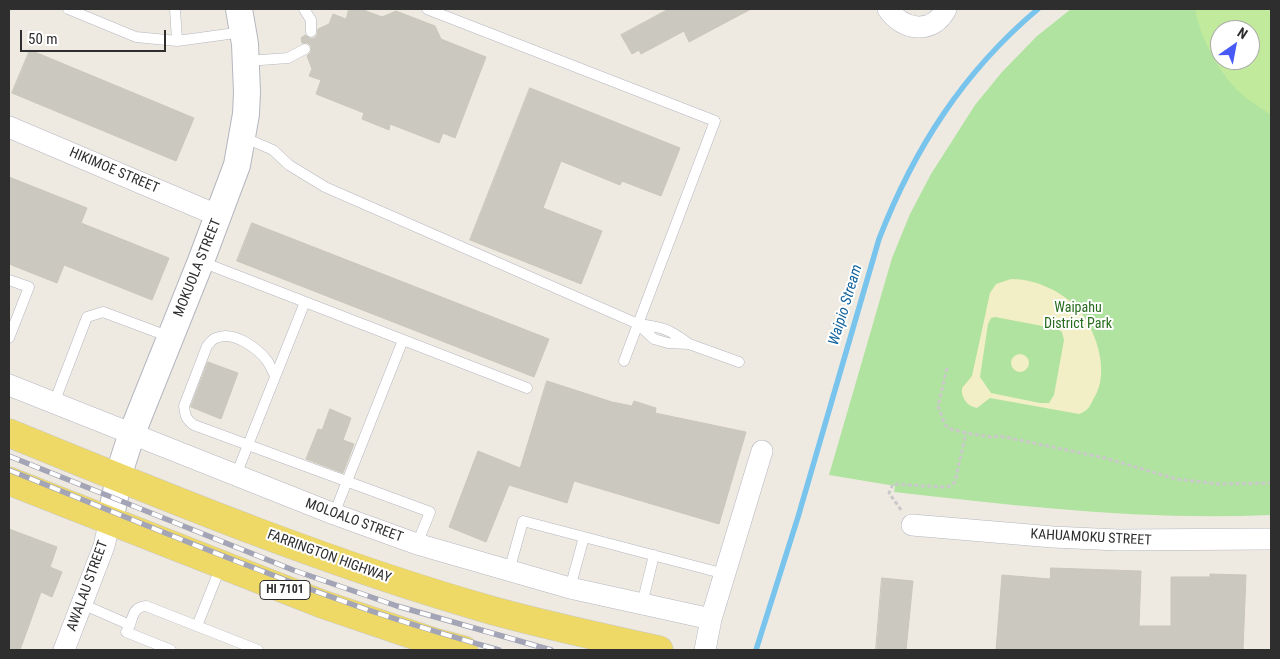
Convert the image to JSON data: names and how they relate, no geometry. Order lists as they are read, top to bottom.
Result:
{
  "streets": {
    "main road": ["FARRINGTON HIGHWAY", "HI 7101"],
    "street": [
      "HIKIMOE STREET",
      "MOKUOLA STREET",
      "MOLOALO STREET",
      "KAHUAMOKU STREET",
      "AWALAU STREET"
    ]
  },
  "crossings": [
    ["HIKIMOE STREET", "MOKUOLA STREET"],
    ["MOKUOLA STREET", "MOLOALO STREET"],
    ["MOKUOLA STREET", "FARRINGTON HIGHWAY"],
    ["MOKUOLA STREET", "AWALAU STREET"],
    ["MOKUOLA STREET", "HI 7101"],
    ["AWALAU STREET", "HI 7101"]
  ],
  "water": ["Waipio Stream"],
  "parks": ["Waipahu District Park"],
  "scale_bar": "50 m",
  "north": "top right"
}
